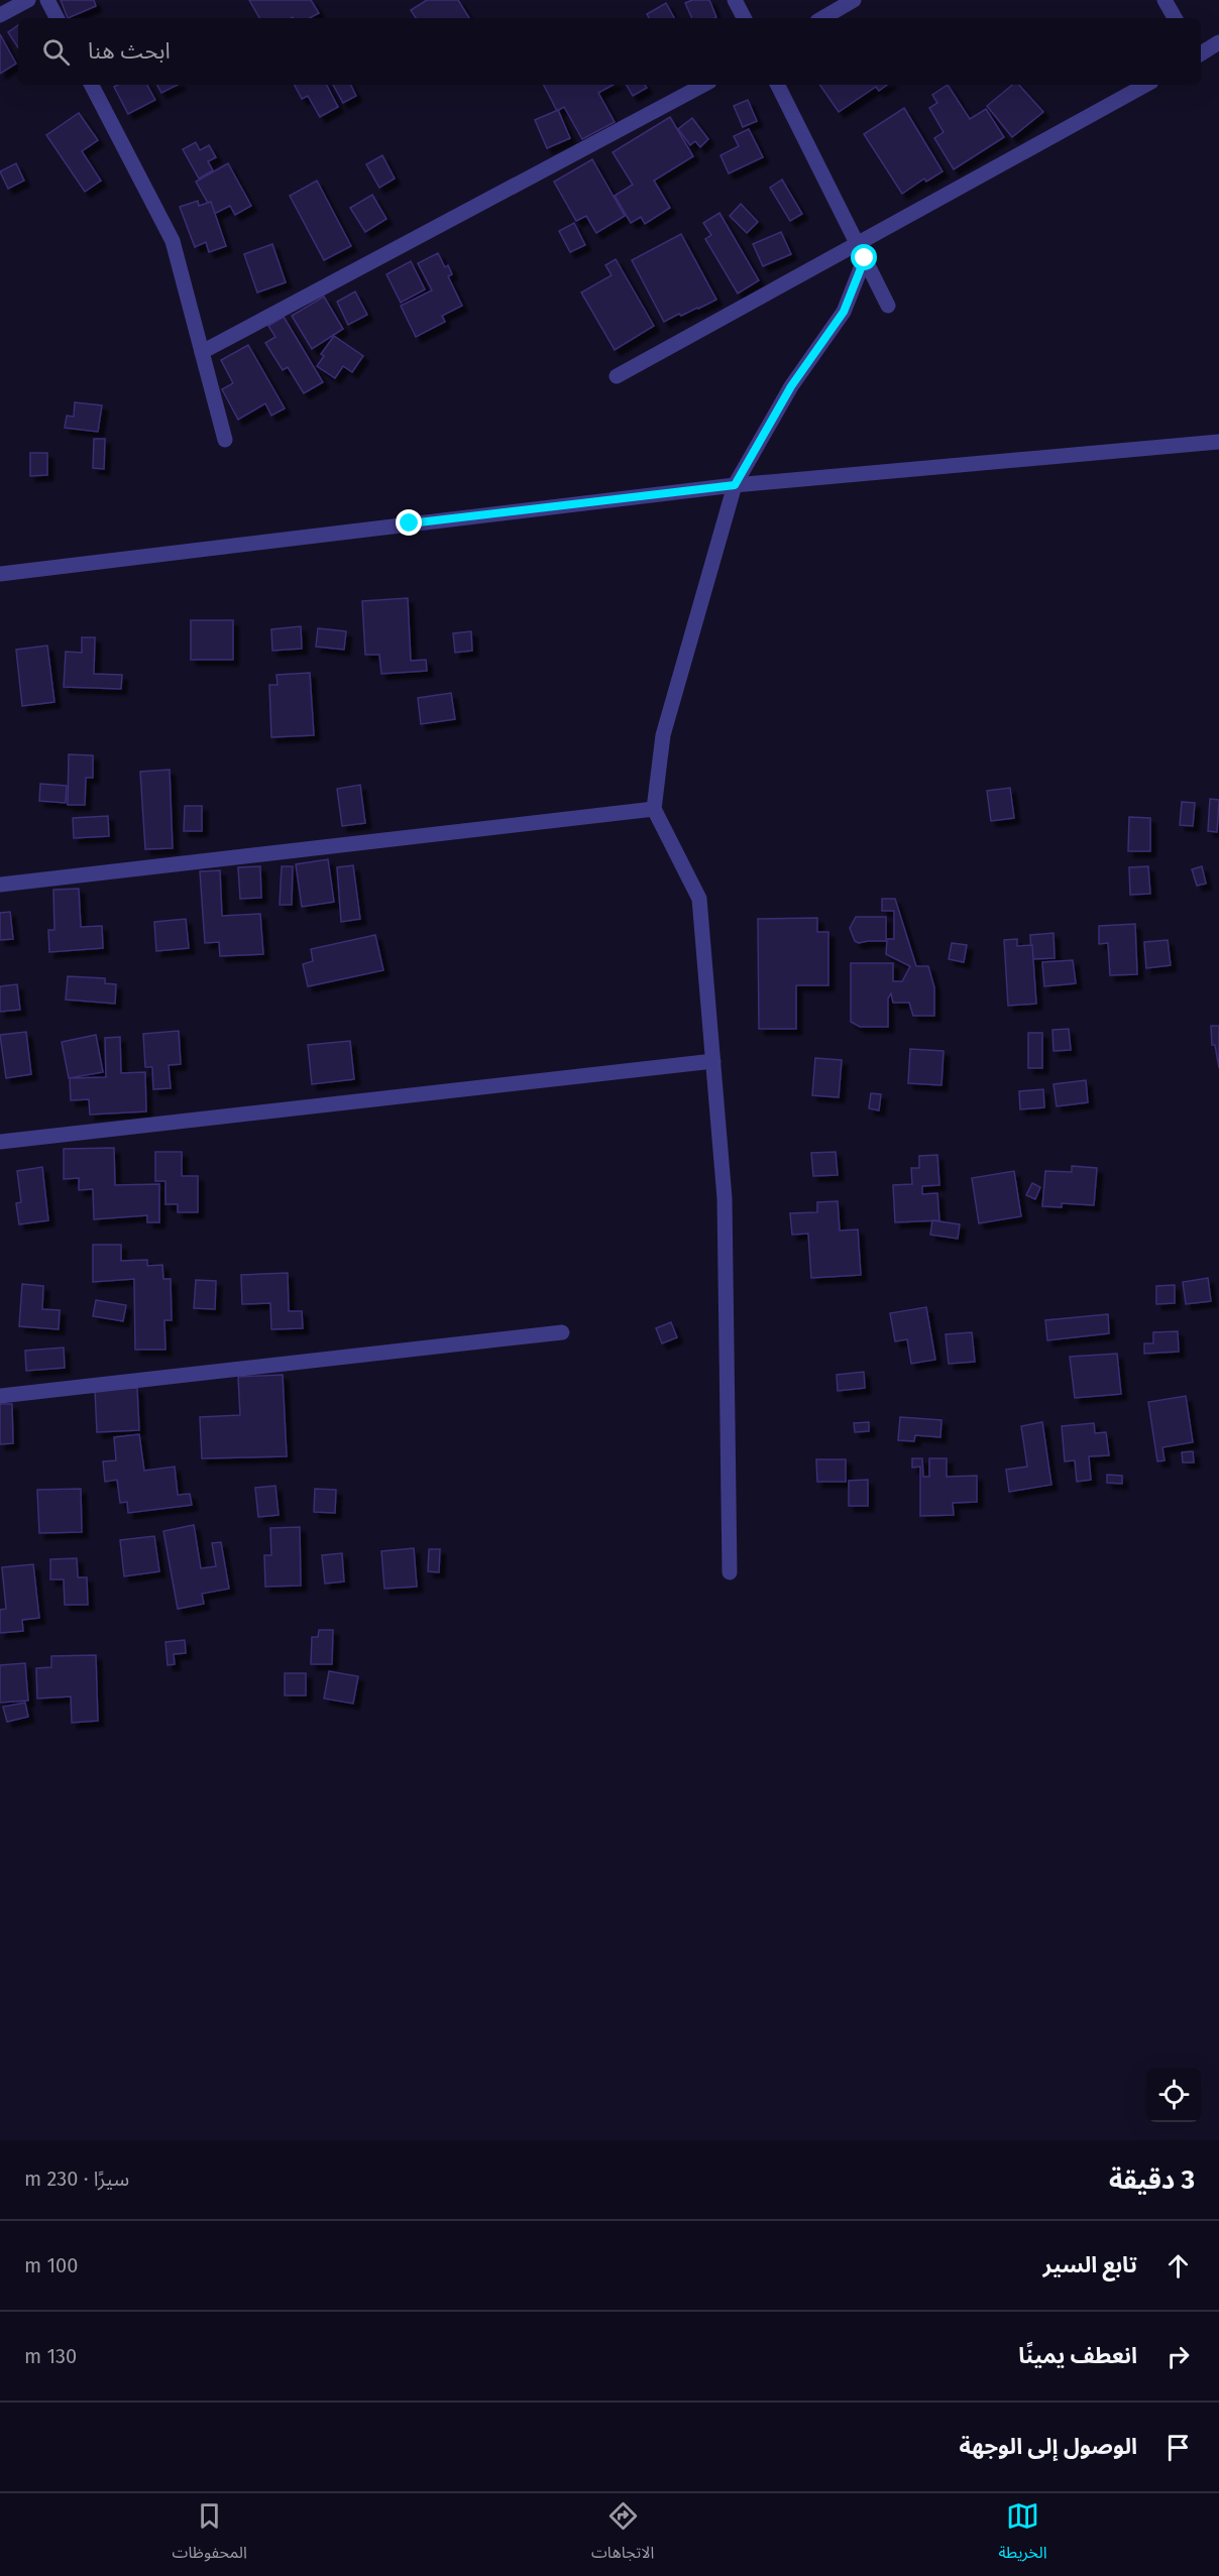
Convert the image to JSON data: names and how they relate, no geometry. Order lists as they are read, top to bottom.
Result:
{
  "page": {
    "search": "ابحث هنا",
    "heading": ["3 دقيقة", "سيرًا · 230 m"],
    "list": [
      ["تابع السير", "100 m"],
      ["انعطف يمينًا", "130 m"],
      "الوصول إلى الوجهة"
    ],
    "nav": ["الخريطة", "الاتجاهات", "المحفوظات"]
  }
}
